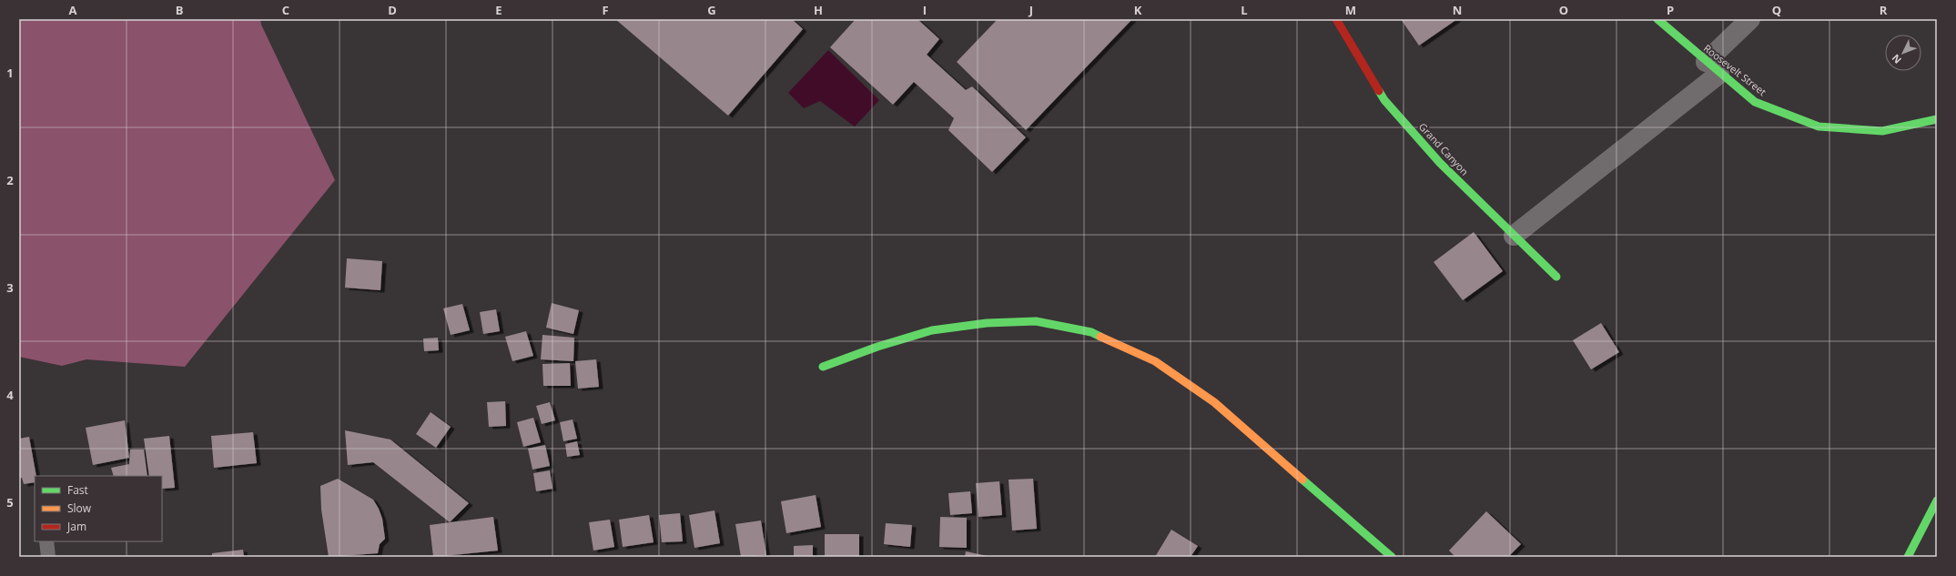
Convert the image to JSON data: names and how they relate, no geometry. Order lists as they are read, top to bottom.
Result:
{
  "streets": {
    "street": ["Roosevelt Street", "Grand Canyon"]
  },
  "legend": ["Fast", "Slow", "Jam"],
  "north": "bottom left",
  "grid": {
    "columns": [
      "A",
      "B",
      "C",
      "D",
      "E",
      "F",
      "G",
      "H",
      "I",
      "J",
      "K",
      "L",
      "M",
      "N",
      "O",
      "P",
      "Q",
      "R"
    ],
    "rows": [
      "1",
      "2",
      "3",
      "4",
      "5"
    ]
  }
}
